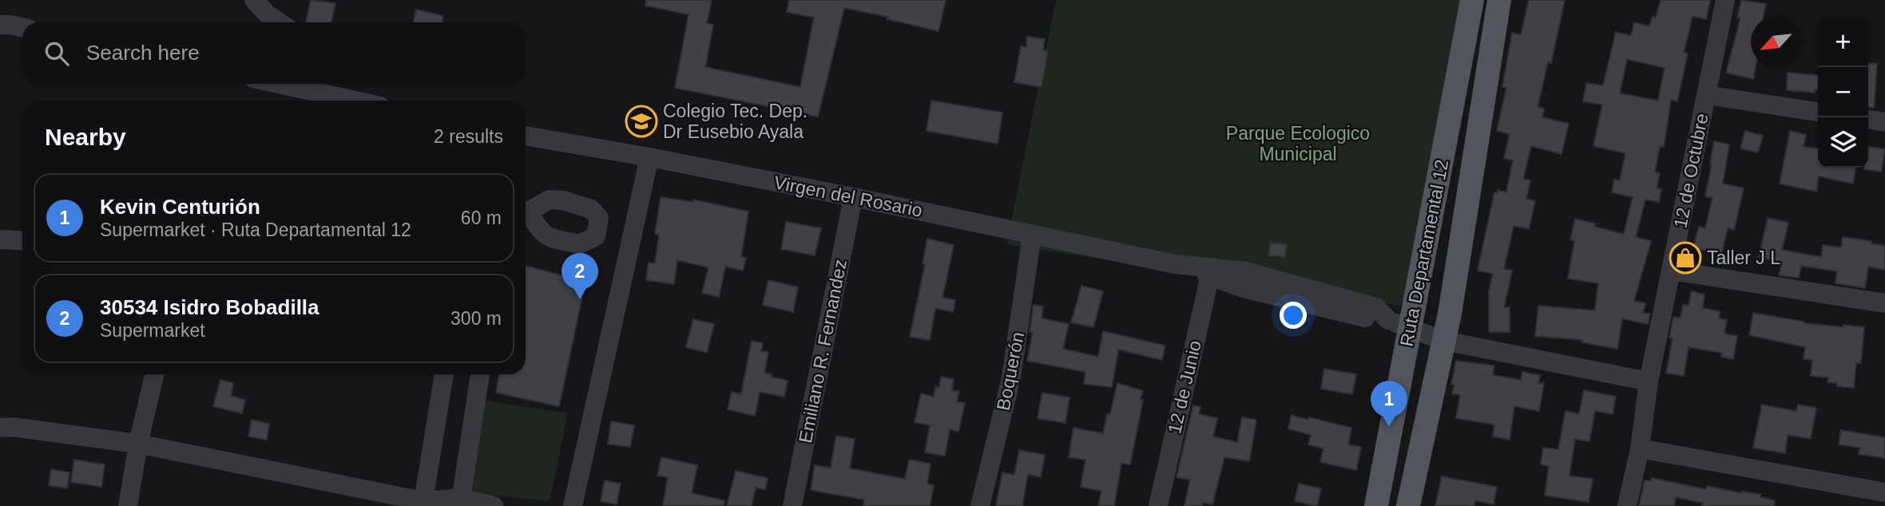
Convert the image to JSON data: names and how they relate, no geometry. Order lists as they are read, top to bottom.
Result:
{
  "streets": {
    "main road": ["Ruta Departamental 12"],
    "street": [
      "12 de Octubre",
      "Virgen del Rosario",
      "Emiliano R. Fernandez",
      "Boquerón",
      "12 de Junio"
    ]
  },
  "crossings": [
    ["12 de Octubre", "Virgen del Rosario"],
    ["Virgen del Rosario", "Ruta Departamental 12"],
    ["Virgen del Rosario", "Emiliano R. Fernandez"],
    ["Virgen del Rosario", "Boquerón"],
    ["Virgen del Rosario", "12 de Junio"]
  ],
  "parks": ["Parque Ecologico Municipal"],
  "places": {
    "school or university": ["Colegio Tec. Dep. Dr Eusebio Ayala"],
    "shop": ["Taller J L"]
  },
  "north": "bottom left",
  "page": {
    "map_buttons": ["+", "−"],
    "search": "Search here",
    "heading": ["Nearby", "2 results"],
    "list": [
      {
        "mark": "1",
        "name": "Kevin Centurión",
        "note": "Supermarket · Ruta Departamental 12",
        "value": "60 m"
      },
      {
        "mark": "2",
        "name": "30534 Isidro Bobadilla",
        "note": "Supermarket",
        "value": "300 m"
      }
    ],
    "pins": ["2", "1"]
  }
}
